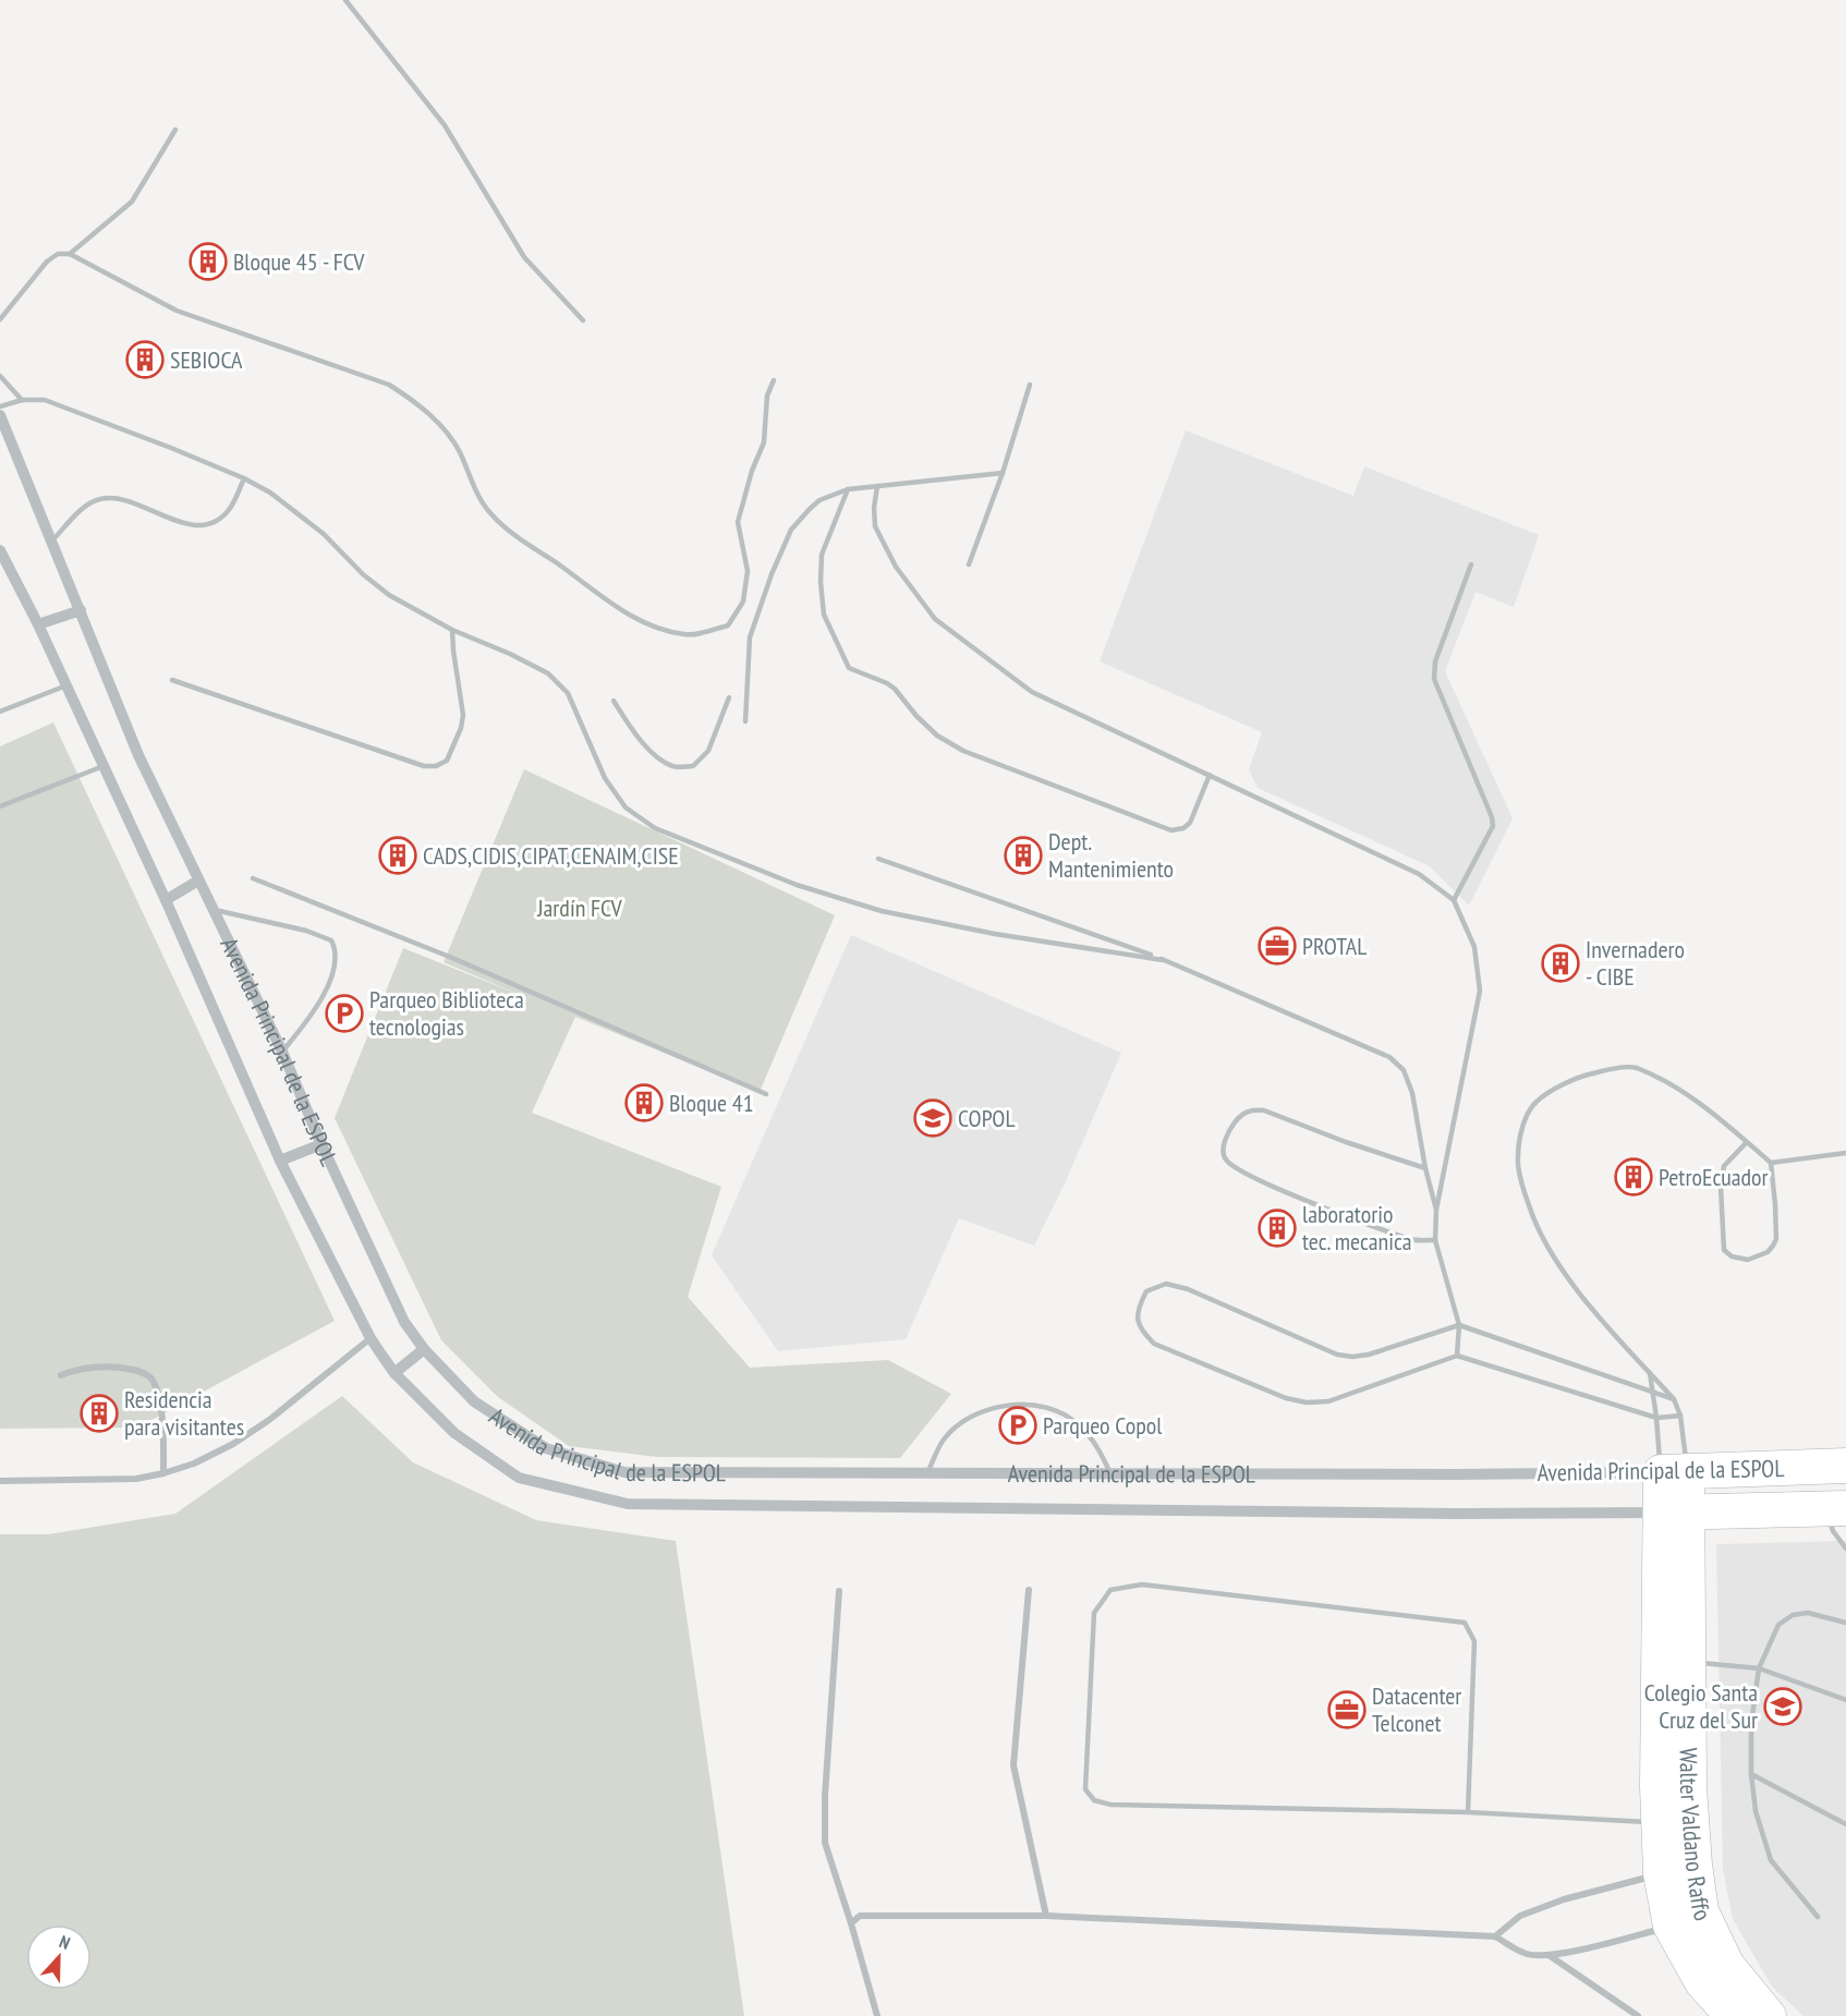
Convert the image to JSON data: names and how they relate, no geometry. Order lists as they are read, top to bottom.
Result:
{
  "streets": {
    "main road": ["Avenida Principal de la ESPOL", "Walter Valdano Raffo"]
  },
  "crossings": [
    ["Avenida Principal de la ESPOL", "Walter Valdano Raffo"]
  ],
  "parks": ["Jardín FCV"],
  "places": {
    "building": [
      "Bloque 45 - FCV",
      "SEBIOCA",
      "CADS,CIDIS,CIPAT,CENAIM,CISE",
      "Dept. Mantenimiento",
      "Invernadero - CIBE",
      "Bloque 41",
      "PetroEcuador",
      "laboratorio tec. mecanica",
      "Residencia para visitantes"
    ],
    "office": ["PROTAL", "Datacenter Telconet"],
    "parking": ["Parqueo Biblioteca tecnologias", "Parqueo Copol"],
    "school or university": ["COPOL", "Colegio Santa Cruz del Sur"]
  },
  "north": "top"
}
